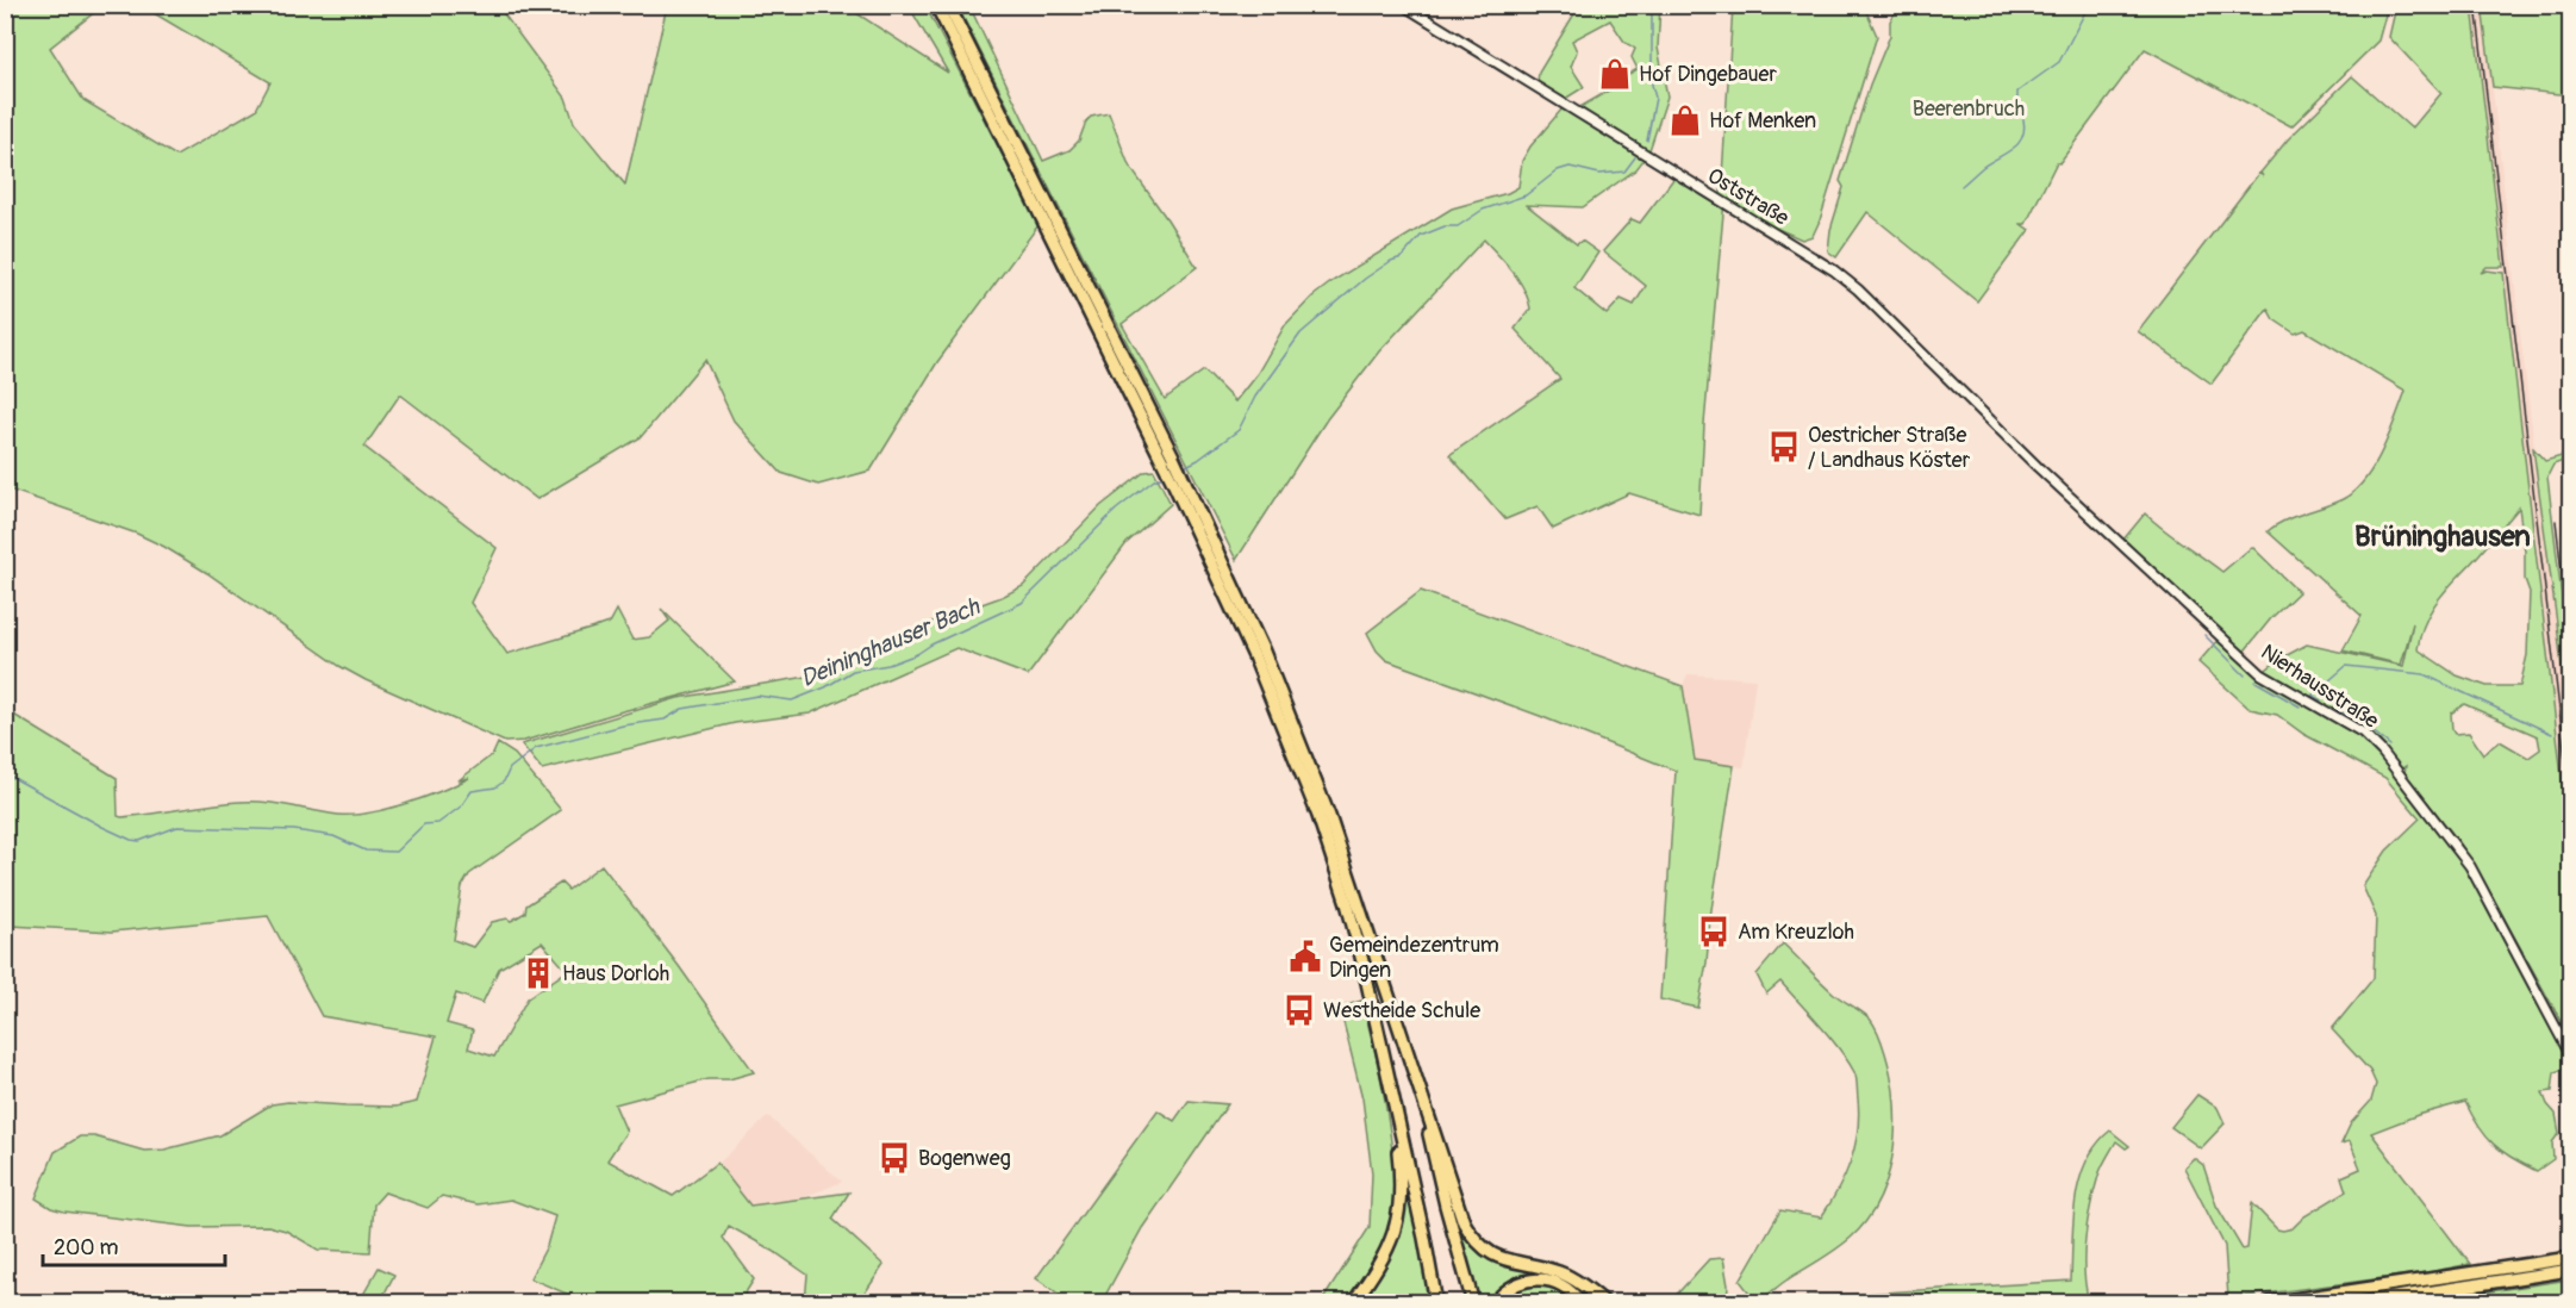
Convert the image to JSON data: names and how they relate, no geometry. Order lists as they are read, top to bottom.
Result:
{
  "streets": {
    "main road": ["Oststraße", "Nierhausstraße"]
  },
  "crossings": [
    ["Oststraße", "Nierhausstraße"]
  ],
  "districts": ["Brüninghausen"],
  "water": ["Deininghauser Bach"],
  "parks": ["Beerenbruch"],
  "places": {
    "shop": ["Hof Dingebauer", "Hof Menken"],
    "bus stop": [
      "Oestricher Straße / Landhaus Köster",
      "Am Kreuzloh",
      "Westheide Schule",
      "Bogenweg"
    ],
    "public building": ["Gemeindezentrum Dingen"],
    "building": ["Haus Dorloh"]
  },
  "scale_bar": "200 m"
}
